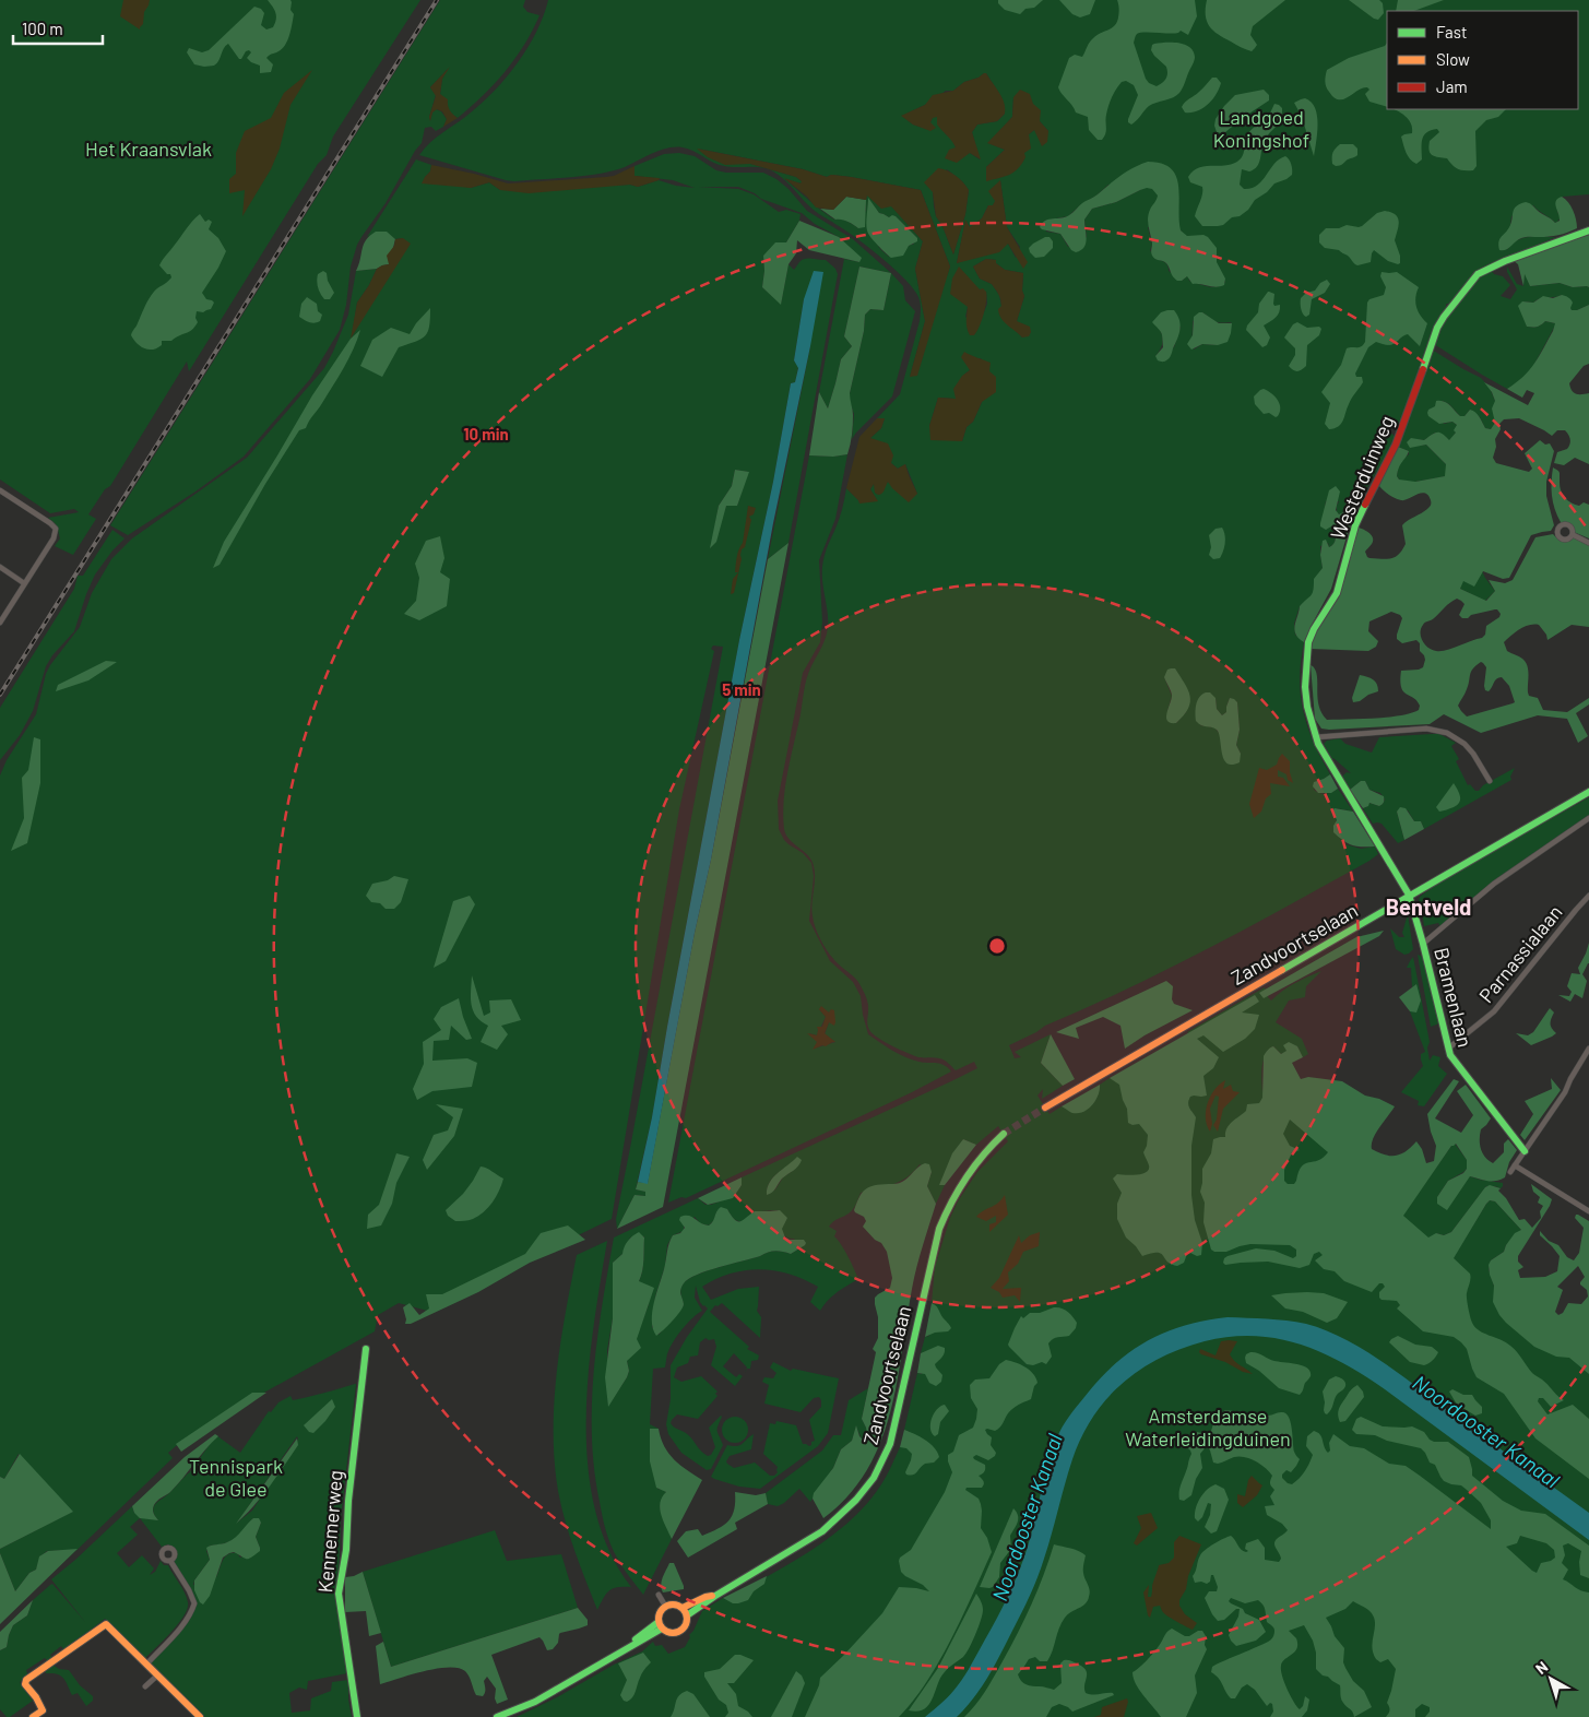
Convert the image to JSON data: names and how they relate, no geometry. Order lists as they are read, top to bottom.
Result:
{
  "streets": {
    "street": [
      "Westerduinweg",
      "Zandvoortselaan",
      "Parnassialaan",
      "Bramenlaan",
      "Kennemerweg"
    ]
  },
  "crossings": [
    ["Westerduinweg", "Zandvoortselaan"],
    ["Westerduinweg", "Bramenlaan"],
    ["Zandvoortselaan", "Bramenlaan"],
    ["Parnassialaan", "Bramenlaan"]
  ],
  "districts": ["Bentveld"],
  "water": ["Noordooster Kanaal"],
  "parks": [
    "Landgoed Koningshof",
    "Het Kraansvlak",
    "Amsterdamse Waterleidingduinen",
    "Tennispark de Glee"
  ],
  "legend": ["Fast", "Slow", "Jam"],
  "scale_bar": "100 m",
  "north": "top left",
  "rings": ["10 min", "5 min"]
}
